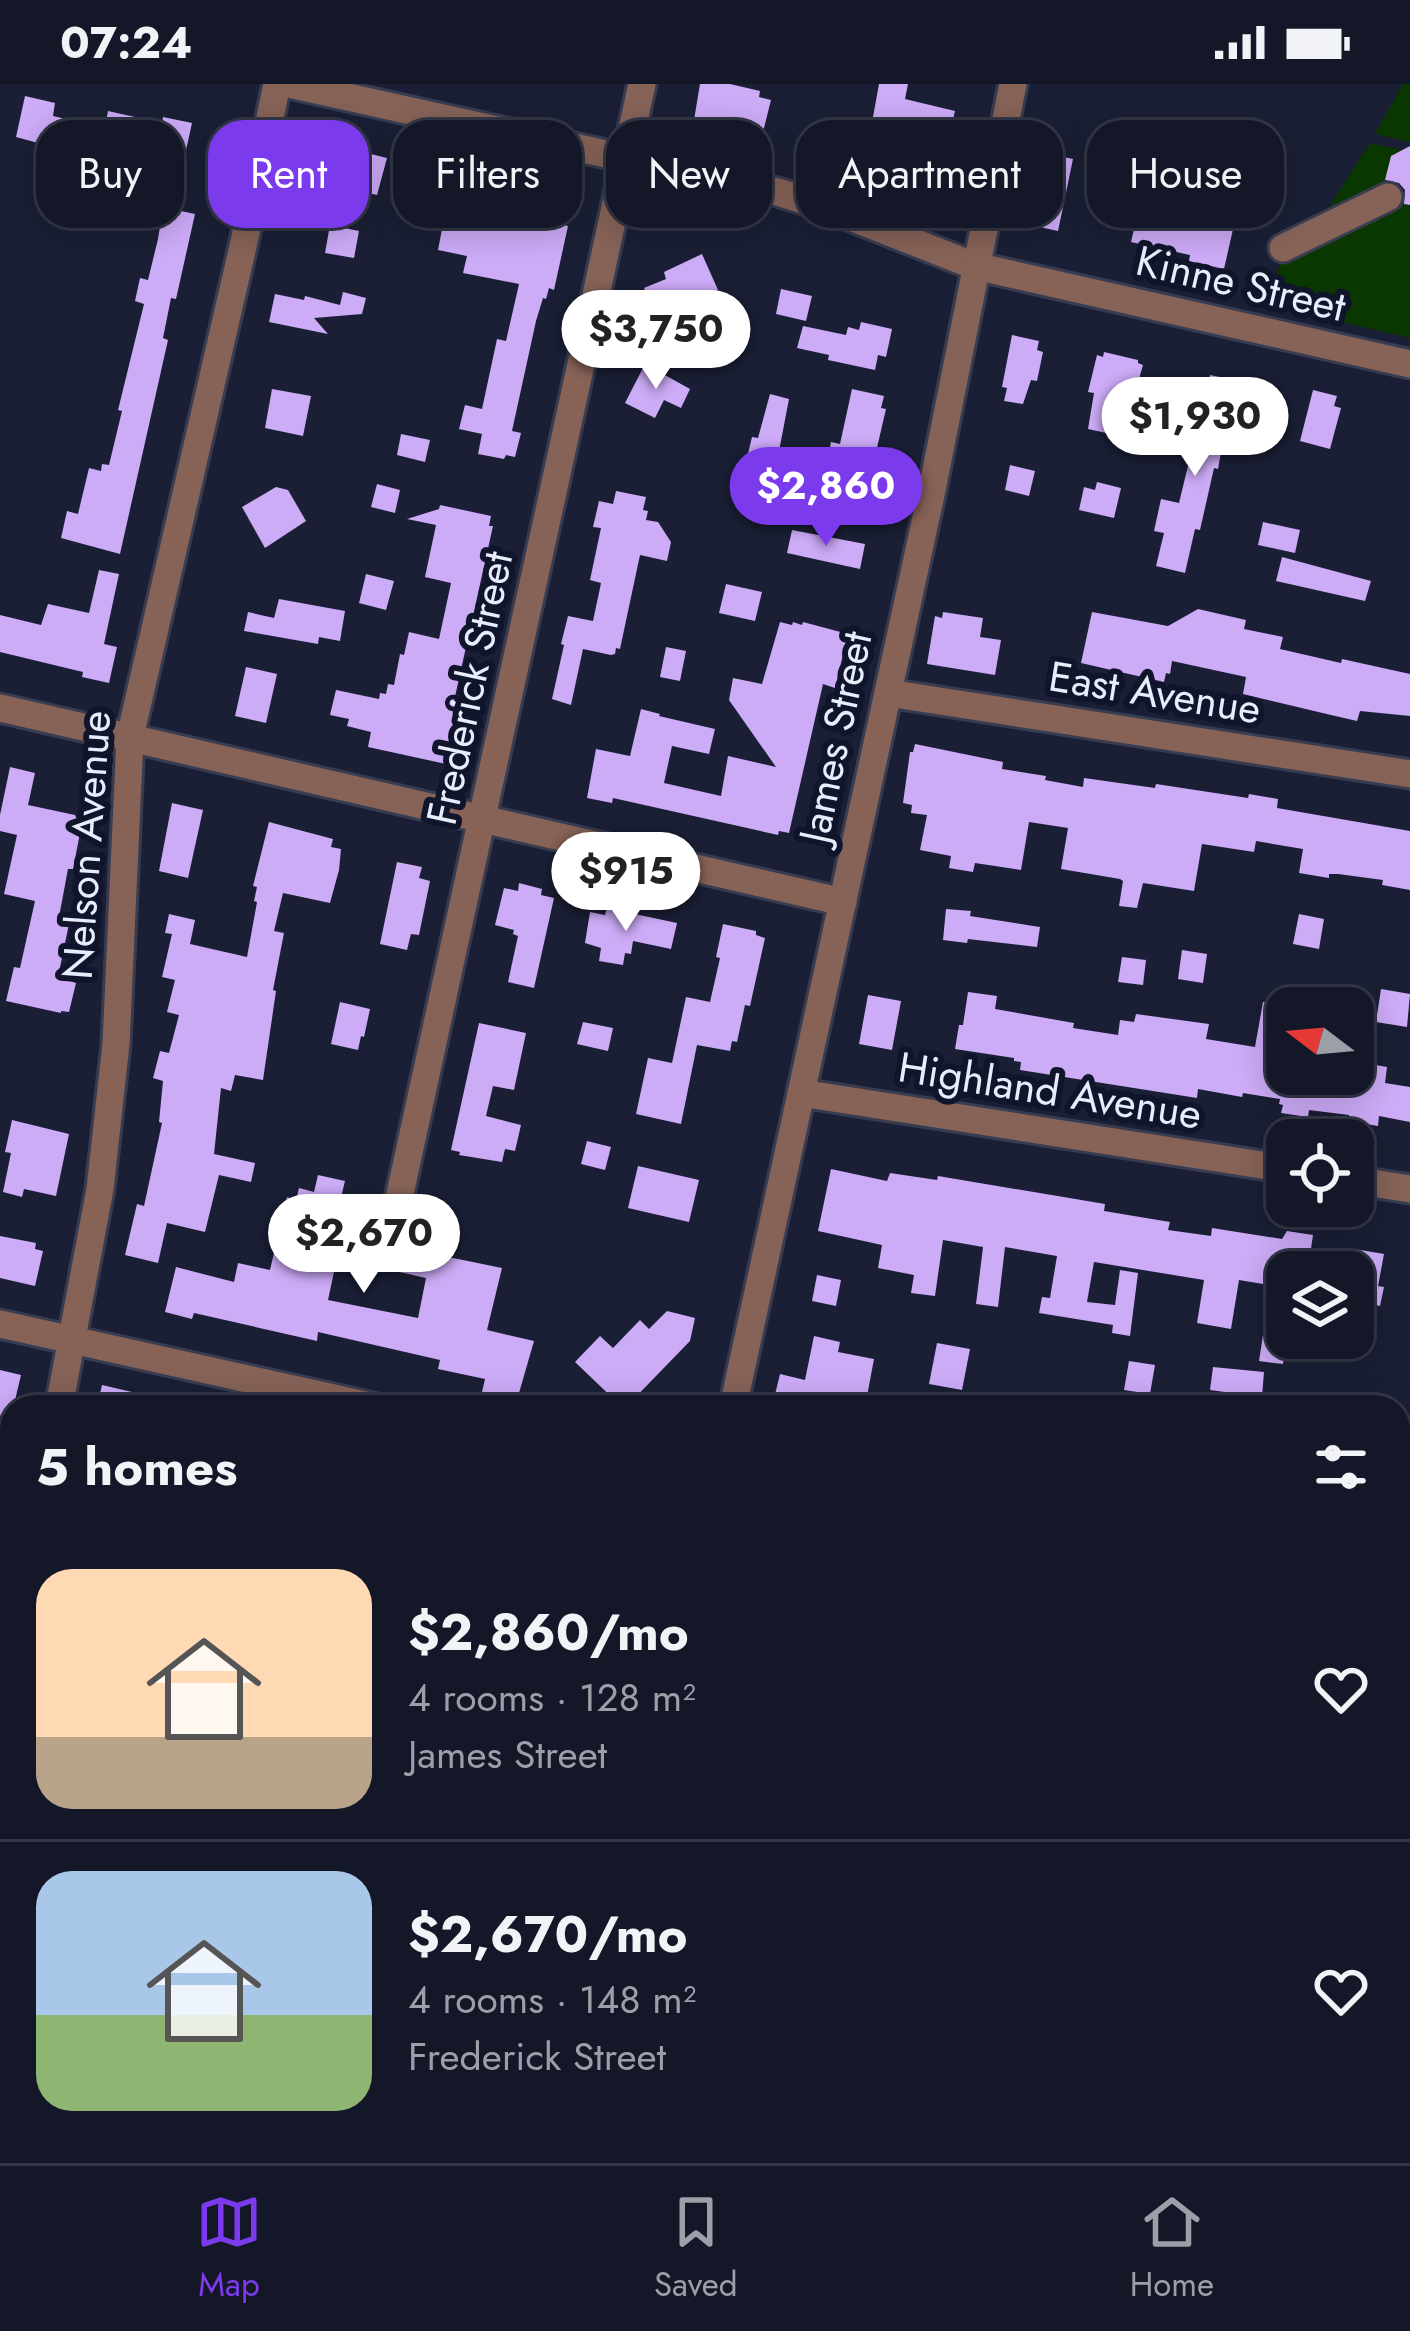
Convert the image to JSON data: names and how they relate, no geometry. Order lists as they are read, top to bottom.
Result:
{
  "streets": {
    "street": [
      "Kinne Street",
      "Frederick Street",
      "East Avenue",
      "James Street",
      "Nelson Avenue",
      "Highland Avenue"
    ]
  },
  "crossings": [
    ["Kinne Street", "James Street"],
    ["East Avenue", "James Street"],
    ["James Street", "Highland Avenue"]
  ],
  "north": "left",
  "page": {
    "status": "07:24",
    "chip": [
      "Buy",
      "Rent",
      "Filters",
      "New",
      "Apartment",
      "House"
    ],
    "price": [
      "$3,750",
      "$1,930",
      "$2,860",
      "$915",
      "$2,670"
    ],
    "heading": "5 homes",
    "list": [
      {
        "name": "$2,860/mo",
        "note": "4 rooms · 128 m² · James Street"
      },
      {
        "name": "$2,670/mo",
        "note": "4 rooms · 148 m² · Frederick Street"
      }
    ],
    "tabs": ["Map", "Saved", "Home"]
  }
}
